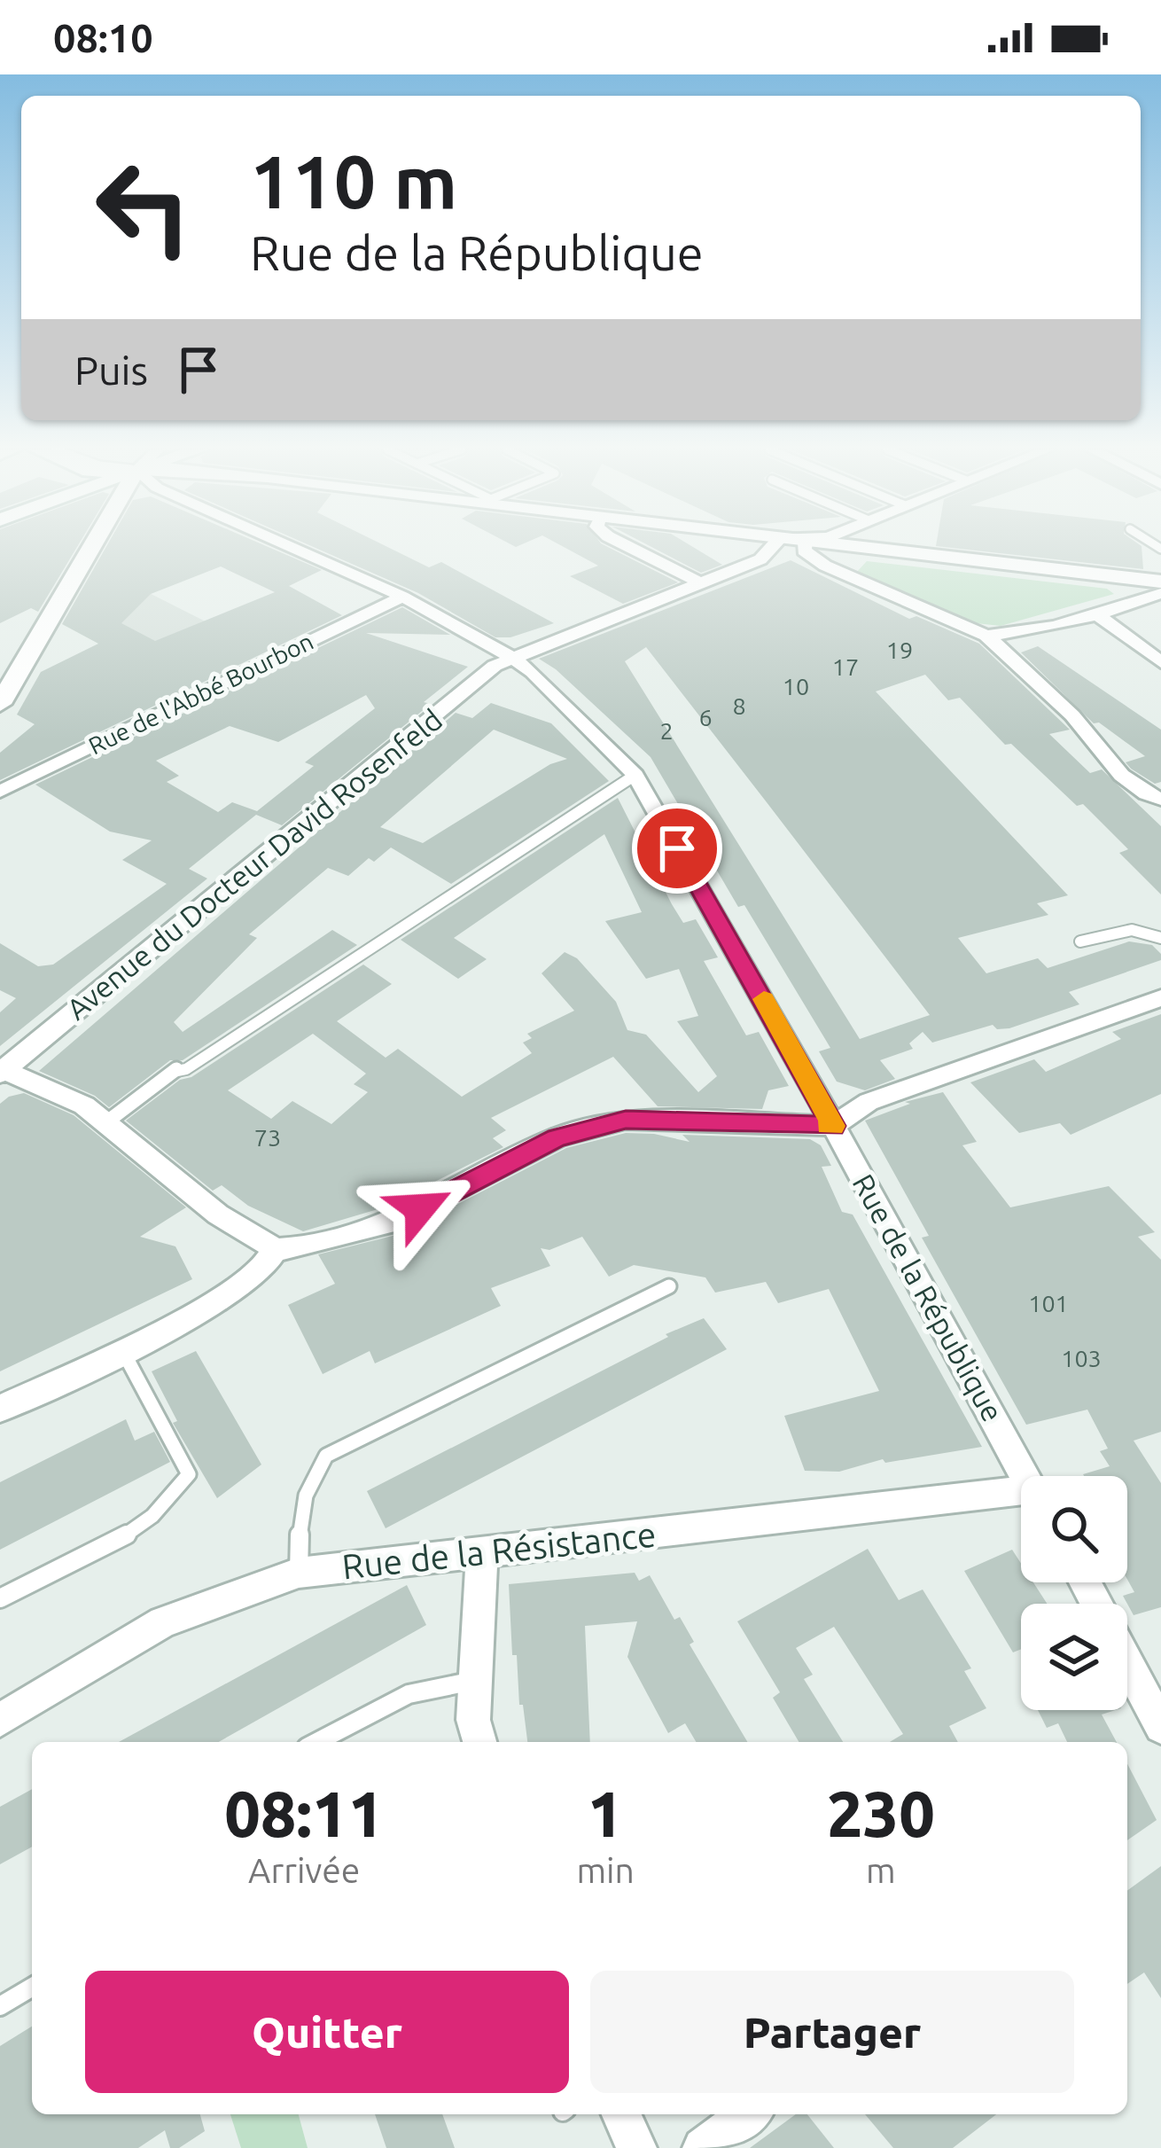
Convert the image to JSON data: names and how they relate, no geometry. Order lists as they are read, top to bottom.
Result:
{
  "streets": {
    "street": [
      "Rue de l'Abbé Bourbon",
      "Avenue du Docteur David Rosenfeld",
      "Rue de la République",
      "Rue de la Résistance"
    ]
  },
  "crossings": [
    ["Rue de l'Abbé Bourbon", "Rue de la République"],
    ["Avenue du Docteur David Rosenfeld", "Rue de la République"]
  ],
  "house_numbers": [
    "19",
    "17",
    "10",
    "8",
    "6",
    "2",
    "73",
    "101",
    "103"
  ],
  "page": {
    "status": "08:10",
    "turn": ["110 m", "Rue de la République"],
    "then": "Puis",
    "eta": [
      "08:11",
      "Arrivée",
      "1",
      "min",
      "230",
      "m"
    ],
    "buttons": ["Quitter", "Partager"]
  }
}
